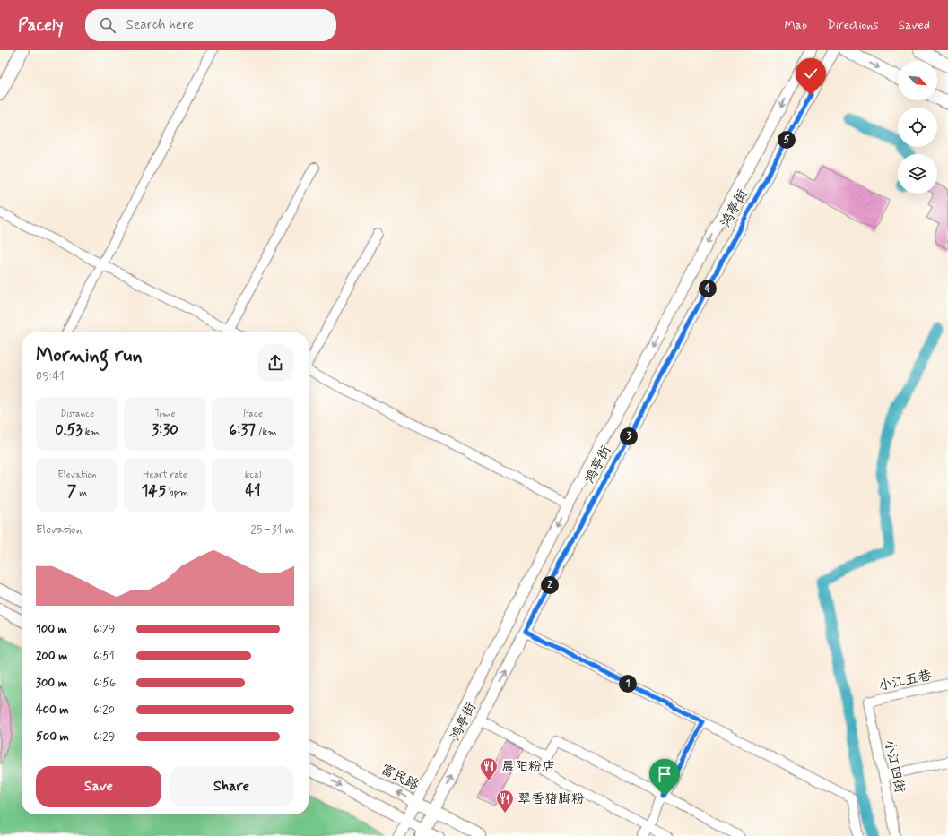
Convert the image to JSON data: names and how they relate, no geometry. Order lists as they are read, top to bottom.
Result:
{
  "streets": {
    "street": [
      "鸿亭街",
      "小江五巷",
      "小江四街",
      "富民路"
    ]
  },
  "crossings": [
    ["鸿亭街", "富民路"],
    ["小江五巷", "小江四街"]
  ],
  "places": {
    "restaurant": ["晨阳粉店", "翠香猪脚粉"]
  },
  "north": "bottom right",
  "page": {
    "header": "Pacely",
    "search": "Search here",
    "nav": ["Map", "Directions", "Saved"],
    "pins": [
      "5",
      "4",
      "3",
      "2",
      "1"
    ],
    "heading": ["Morning run", "09:41"],
    "stats": [
      ["Distance", "0.53 km"],
      ["Time", "3:30"],
      ["Pace", "6:37 /km"],
      ["Elevation", "7 m"],
      ["Heart rate", "145 bpm"],
      ["kcal", "41"]
    ],
    "chart": ["Elevation", "25–31 m"],
    "list": [
      {
        "name": "100 m",
        "note": "6:29"
      },
      {
        "name": "200 m",
        "note": "6:51"
      },
      {
        "name": "300 m",
        "note": "6:56"
      },
      {
        "name": "400 m",
        "note": "6:20"
      },
      {
        "name": "500 m",
        "note": "6:29"
      }
    ],
    "buttons": ["Save", "Share"]
  }
}
